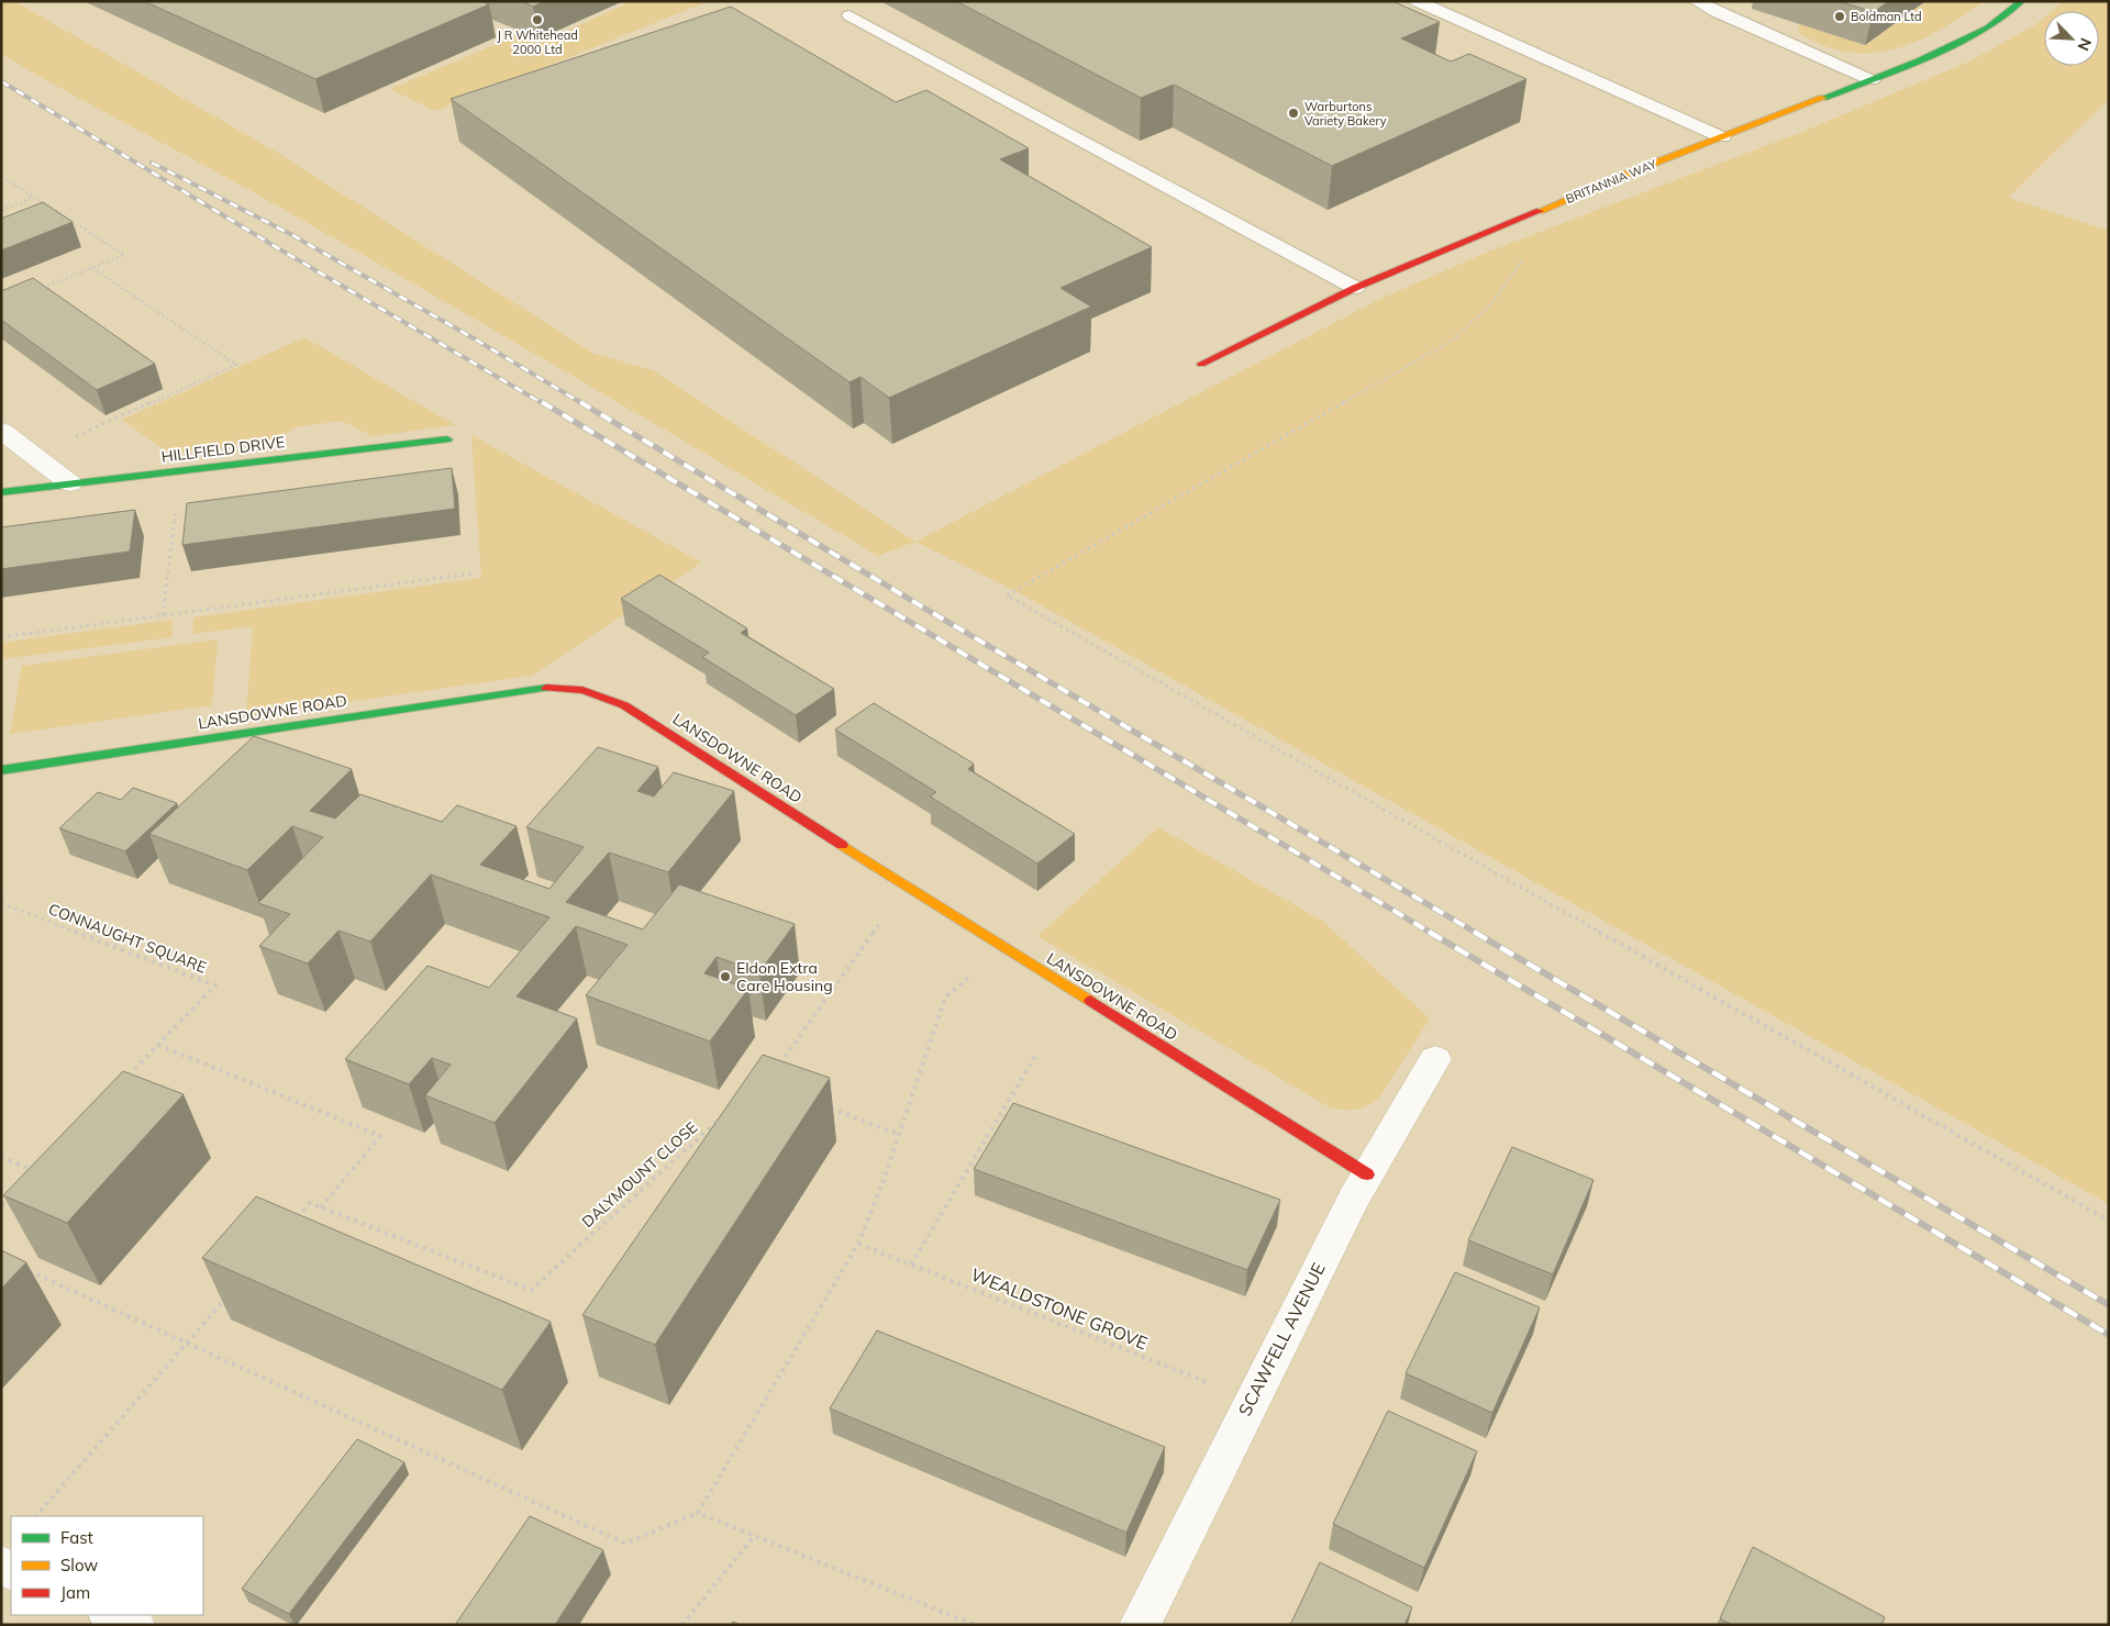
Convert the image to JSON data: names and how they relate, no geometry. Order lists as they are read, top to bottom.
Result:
{
  "streets": {
    "street": [
      "BRITANNIA WAY",
      "HILLFIELD DRIVE",
      "LANSDOWNE ROAD",
      "SCAWFELL AVENUE"
    ],
    "path": ["CONNAUGHT SQUARE", "DALYMOUNT CLOSE", "WEALDSTONE GROVE"]
  },
  "crossings": [
    ["LANSDOWNE ROAD", "SCAWFELL AVENUE"],
    ["WEALDSTONE GROVE", "SCAWFELL AVENUE"]
  ],
  "places": [
    "Boldman Ltd",
    "J R Whitehead 2000 Ltd",
    "Warburtons Variety Bakery",
    "Eldon Extra Care Housing"
  ],
  "legend": ["Fast", "Slow", "Jam"],
  "north": "bottom right"
}
